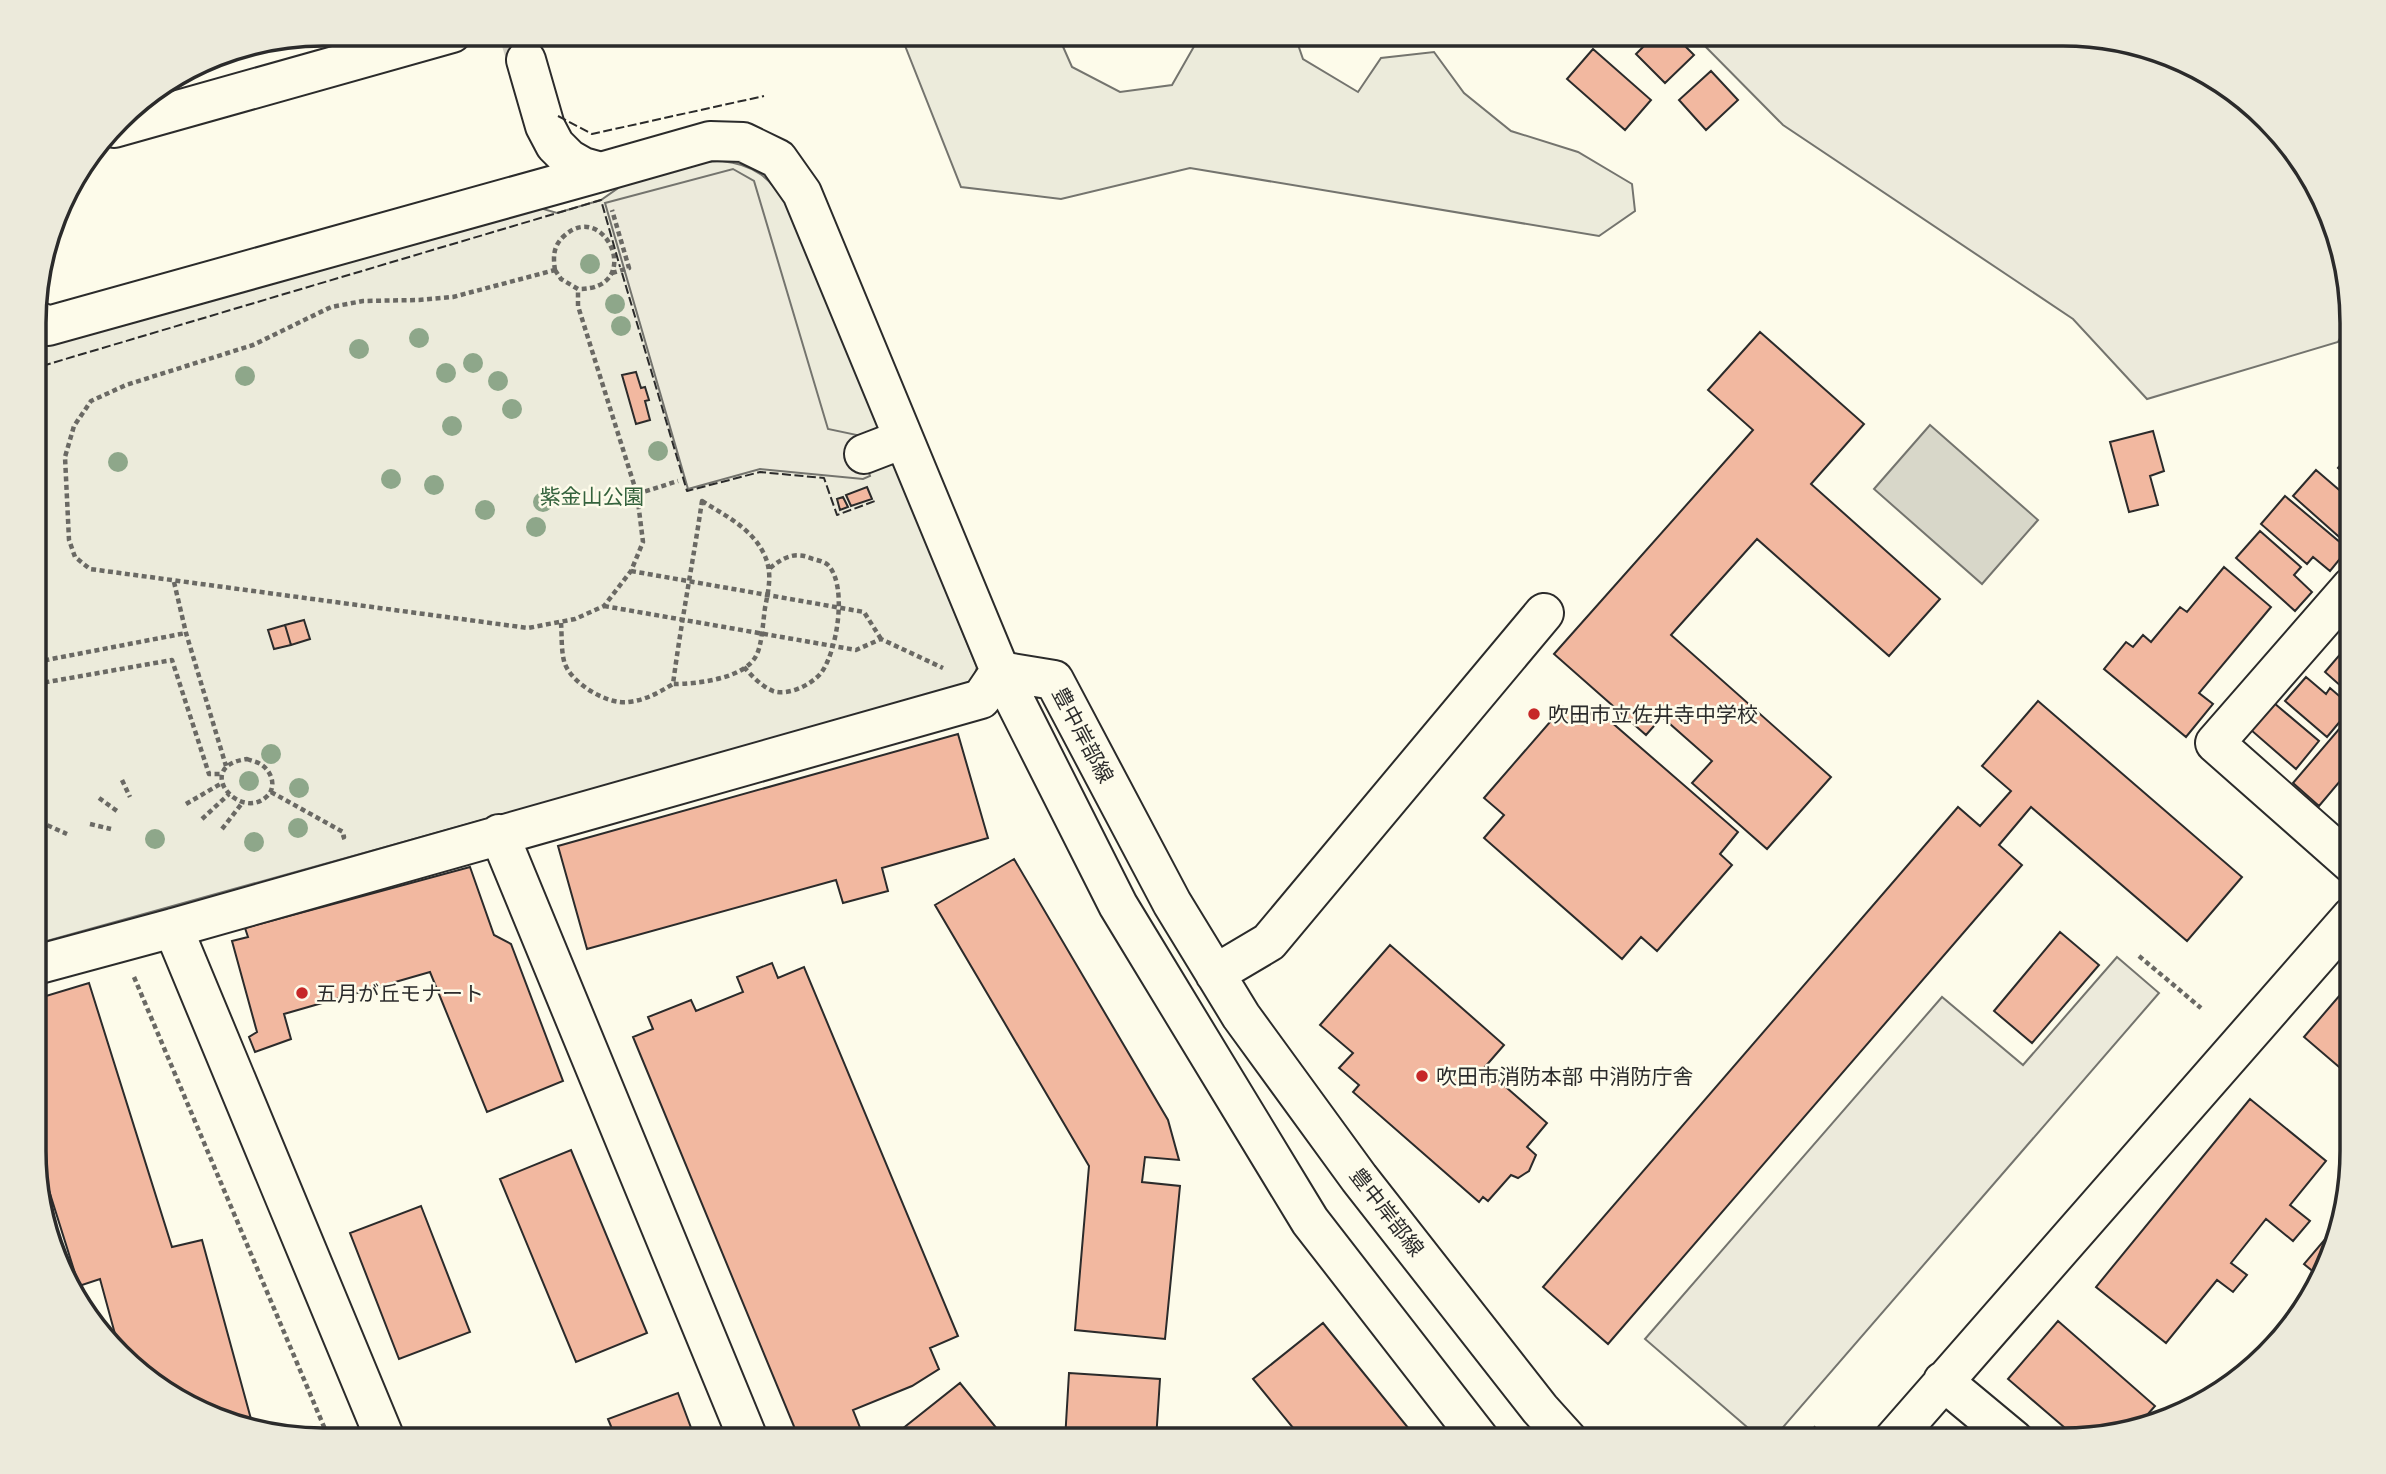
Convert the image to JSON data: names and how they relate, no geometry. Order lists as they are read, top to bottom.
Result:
{
  "streets": {
    "main road": ["豊中岸部線"]
  },
  "parks": ["紫金山公園"],
  "places": ["吹田市立佐井寺中学校", "五月が丘モナート", "吹田市消防本部 中消防庁舎"]
}
